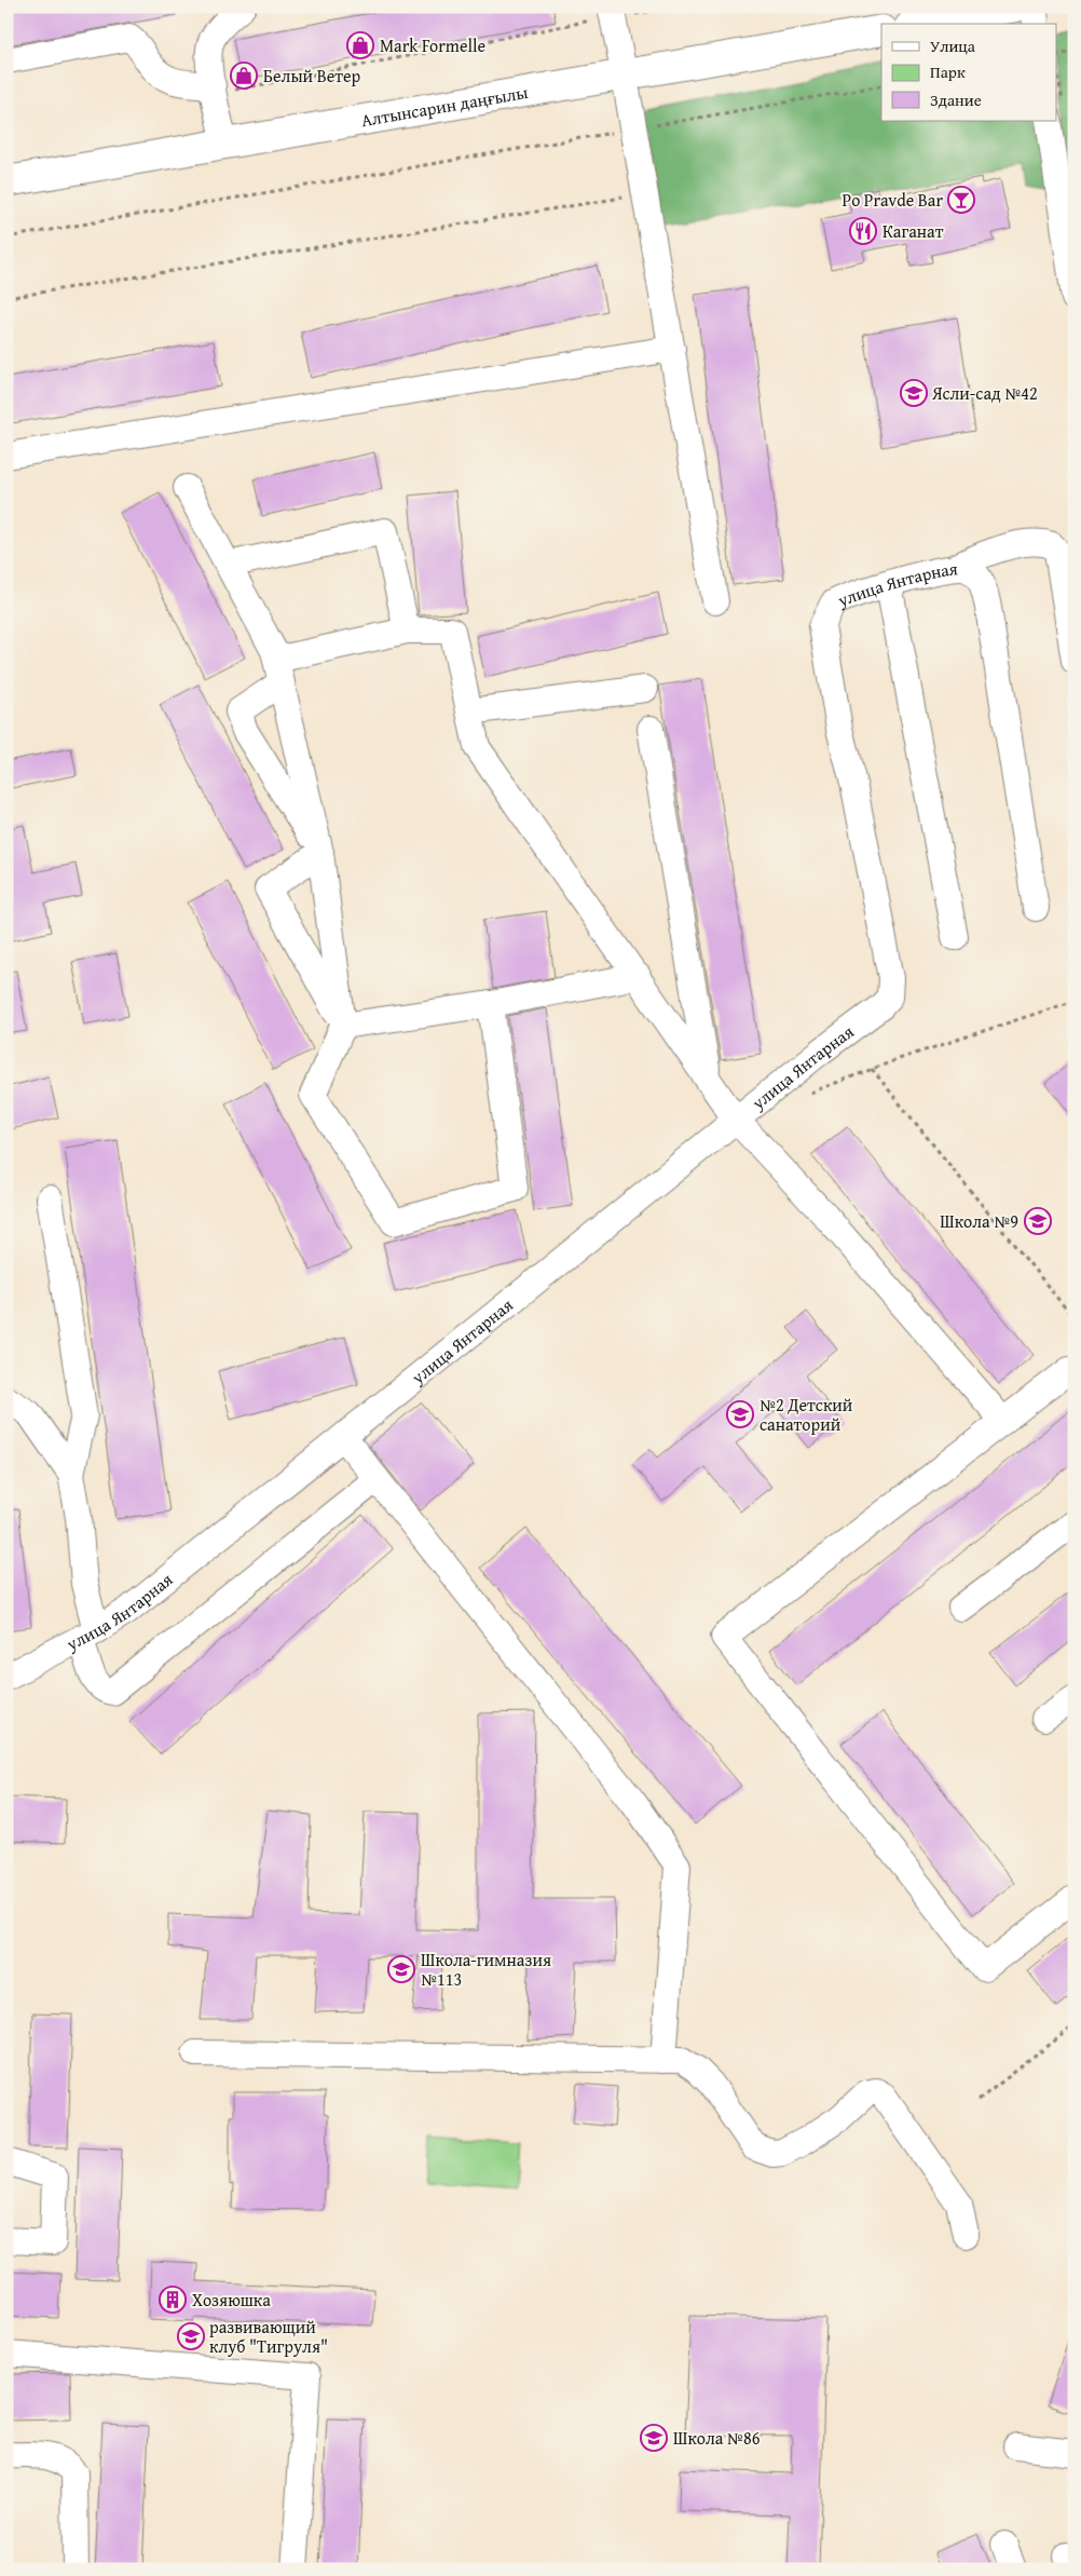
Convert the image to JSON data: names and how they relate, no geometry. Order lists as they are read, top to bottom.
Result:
{
  "streets": {
    "main road": ["Алтынсарин даңғылы"],
    "street": ["улица Янтарная"]
  },
  "places": {
    "shop": ["Mark Formelle", "Белый Ветер"],
    "bar": ["Po Pravde Bar"],
    "restaurant": ["Каганат"],
    "school or university": [
      "Ясли-сад №42",
      "Школа №9",
      "№2 Детский санаторий",
      "Школа-гимназия №113",
      "развивающий клуб \"Тигруля\"",
      "Школа №86"
    ],
    "building": ["Хозяюшка"]
  },
  "legend": ["Улица", "Парк", "Здание"]
}
